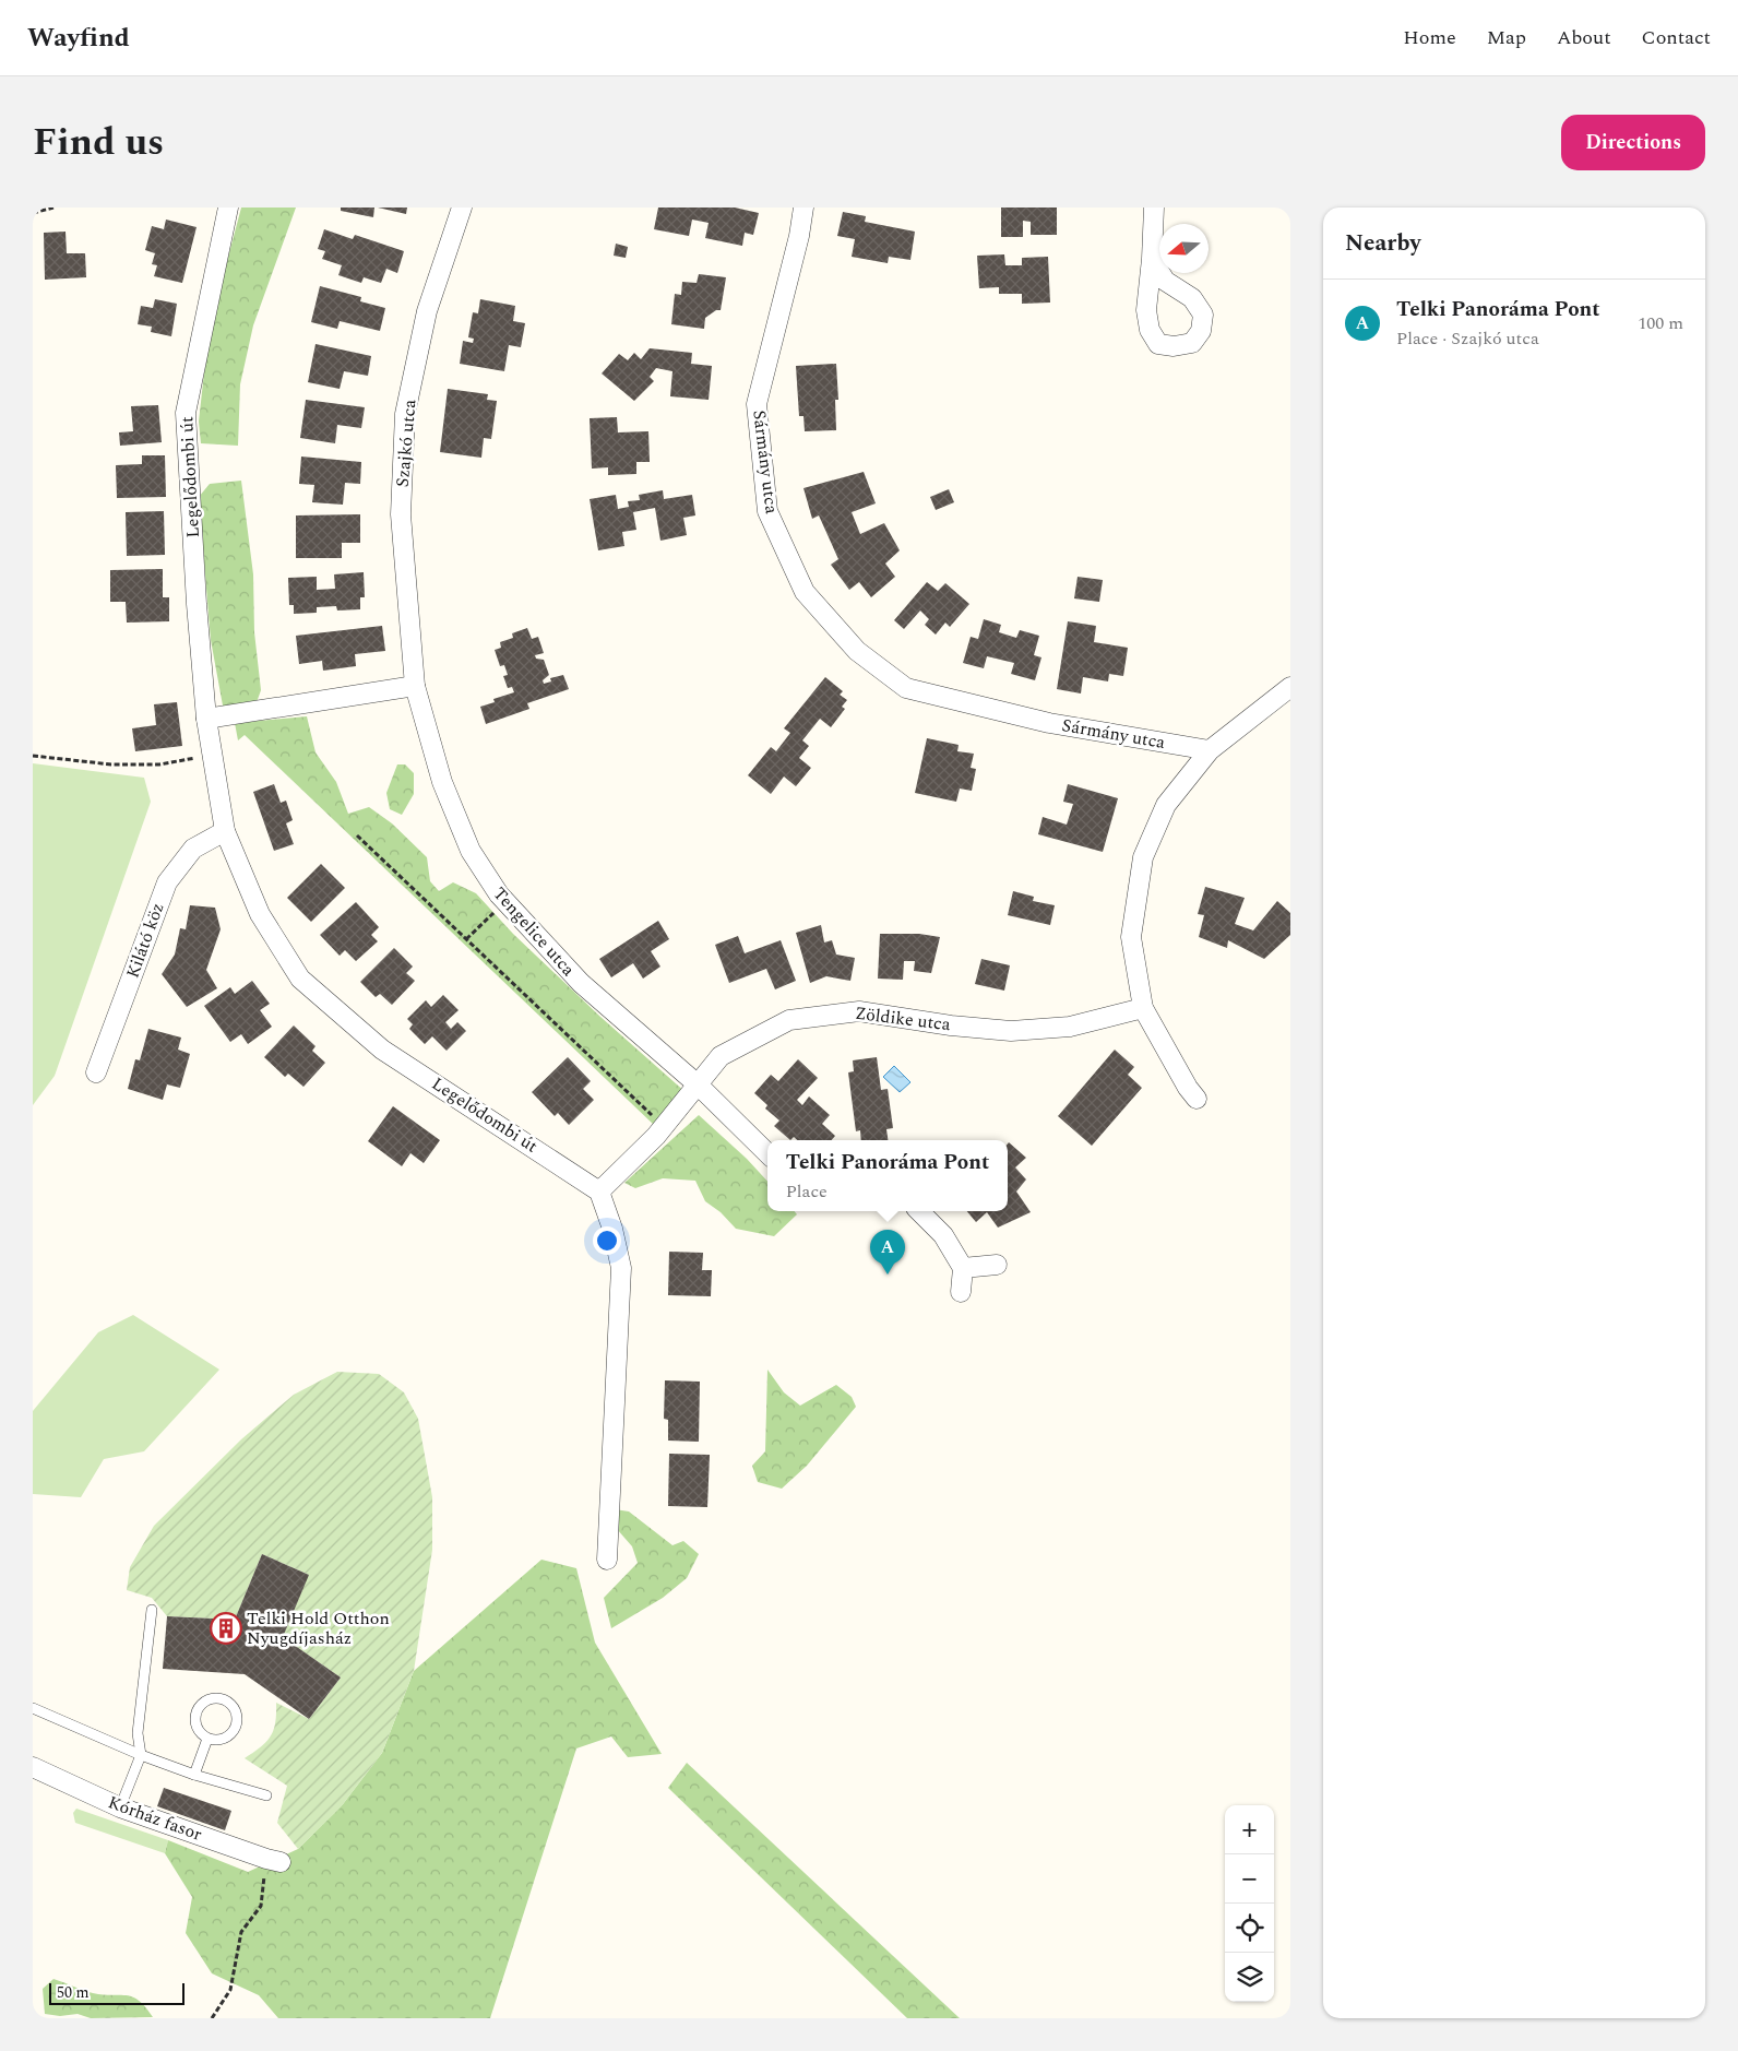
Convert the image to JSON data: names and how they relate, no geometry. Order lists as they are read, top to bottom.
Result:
{
  "streets": {
    "street": [
      "Szajkó utca",
      "Sármány utca",
      "Legelődombi út",
      "Tengelice utca",
      "Kilátó köz",
      "Zöldike utca",
      "Kórház fasor"
    ]
  },
  "crossings": [
    ["Szajkó utca", "Tengelice utca"],
    ["Legelődombi út", "Kilátó köz"],
    ["Legelődombi út", "Zöldike utca"],
    ["Tengelice utca", "Zöldike utca"]
  ],
  "places": {
    "building": ["Telki Hold Otthon Nyugdíjasház"]
  },
  "scale_bar": "50 m",
  "north": "left",
  "page": {
    "header": "Wayfind",
    "nav": [
      "Home",
      "Map",
      "About",
      "Contact"
    ],
    "title": "Find us",
    "buttons": "Directions",
    "heading": "Nearby",
    "list": [
      {
        "mark": "A",
        "name": "Telki Panoráma Pont",
        "note": "Place · Szajkó utca",
        "value": "100 m"
      }
    ],
    "popup": ["Telki Panoráma Pont", "Place"],
    "pins": "A",
    "map_buttons": ["+", "−"],
    "scale": "50 m"
  }
}
